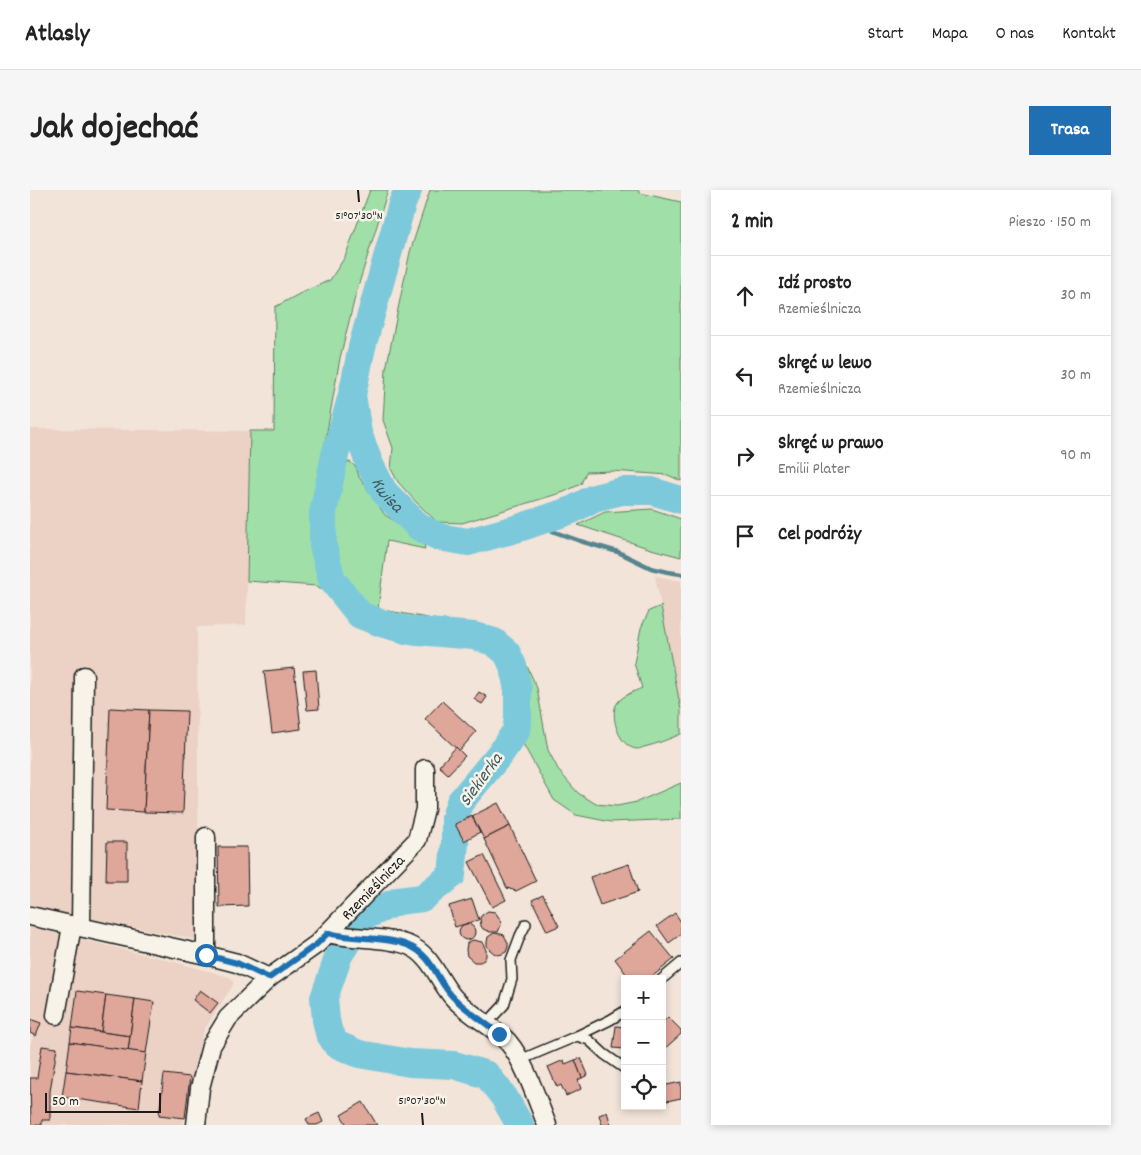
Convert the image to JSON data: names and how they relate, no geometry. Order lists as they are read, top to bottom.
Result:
{
  "streets": {
    "street": ["Rzemieślnicza"]
  },
  "water": ["Kwisa", "Siekierka"],
  "scale_bar": "50 m",
  "page": {
    "header": "Atlasly",
    "nav": [
      "Start",
      "Mapa",
      "O nas",
      "Kontakt"
    ],
    "title": "Jak dojechać",
    "buttons": "Trasa",
    "heading": ["2 min", "Pieszo · 150 m"],
    "list": [
      ["Idź prosto", "Rzemieślnicza", "30 m"],
      ["Skręć w lewo", "Rzemieślnicza", "30 m"],
      ["Skręć w prawo", "Emilii Plater", "90 m"],
      "Cel podróży"
    ],
    "map_buttons": ["+", "−"],
    "scale": "50 m"
  },
  "coordinates": ["51°07'30\"N"]
}
